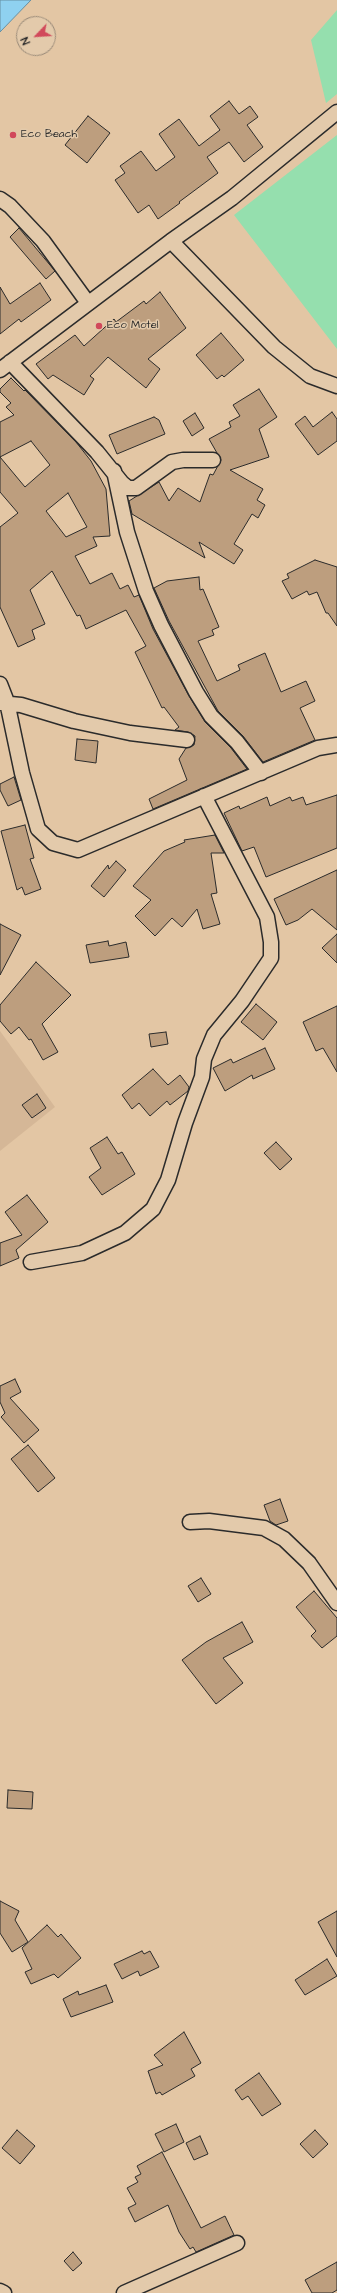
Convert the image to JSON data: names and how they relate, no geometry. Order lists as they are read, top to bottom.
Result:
{
  "places": ["Eco Beach", "Eco Motel"],
  "north": "bottom left"
}
